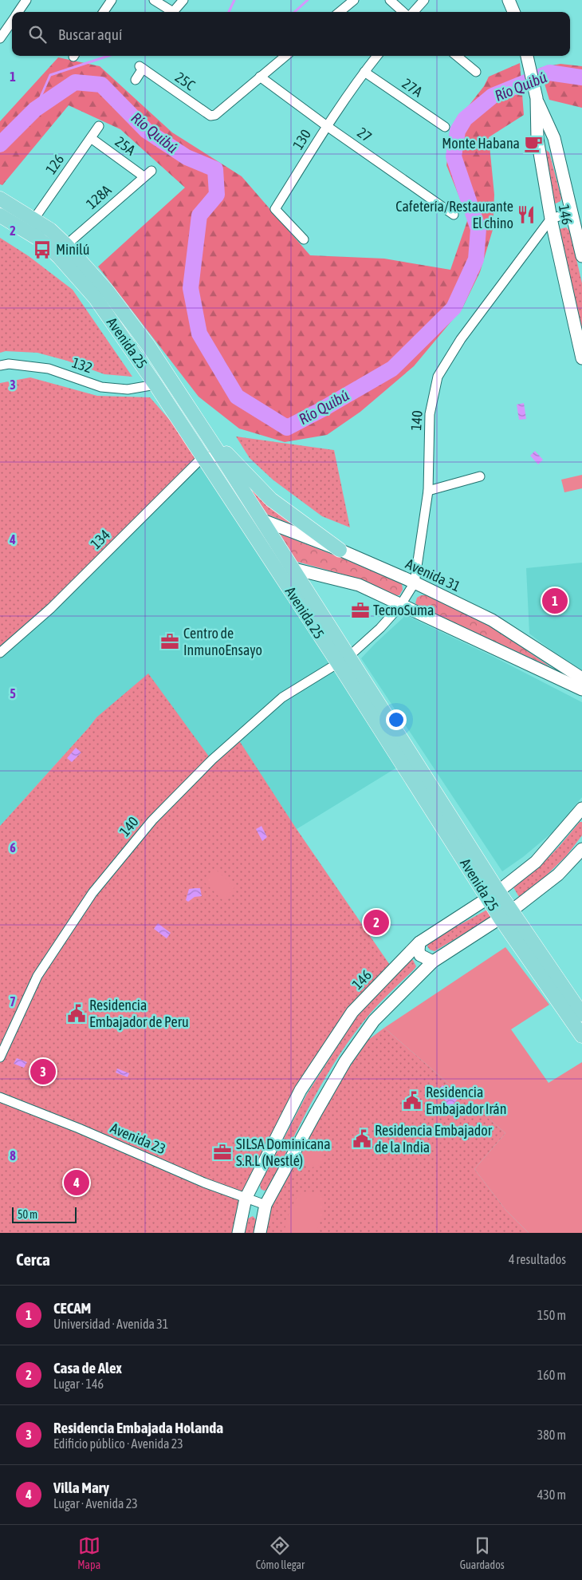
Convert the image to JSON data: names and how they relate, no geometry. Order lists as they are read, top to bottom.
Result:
{
  "streets": {
    "main road": ["146", "Avenida 25", "Avenida 31"],
    "street": [
      "25C",
      "27A",
      "27",
      "130",
      "25A",
      "126",
      "128A",
      "132",
      "140",
      "134",
      "Avenida 23"
    ]
  },
  "crossings": [
    ["25C", "27"],
    ["27A", "130"],
    ["27", "130"],
    ["25A", "126"],
    ["25A", "128A"],
    ["126", "Avenida 25"],
    ["128A", "Avenida 25"],
    ["146", "Avenida 25"],
    ["146", "140"],
    ["146", "Avenida 23"],
    ["Avenida 25", "132"],
    ["Avenida 25", "140"],
    ["Avenida 25", "134"],
    ["Avenida 25", "Avenida 31"],
    ["140", "Avenida 31"]
  ],
  "water": ["Río Quibú"],
  "places": {
    "cafe": ["Monte Habana"],
    "restaurant": ["Cafetería/Restaurante El chino"],
    "bus stop": ["Minilú"],
    "office": ["TecnoSuma", "Centro de InmunoEnsayo", "SILSA Dominicana S.R.L (Nestlé)"],
    "public building": ["Residencia Embajador de Peru", "Residencia Embajador Irán", "Residencia Embajador de la India"]
  },
  "scale_bar": "50 m",
  "page": {
    "search": "Buscar aquí",
    "pins": [
      "1",
      "2",
      "3",
      "4"
    ],
    "scale": "50 m",
    "heading": ["Cerca", "4 resultados"],
    "list": [
      {
        "mark": "1",
        "name": "CECAM",
        "note": "Universidad · Avenida 31",
        "value": "150 m"
      },
      {
        "mark": "2",
        "name": "Casa de Alex",
        "note": "Lugar · 146",
        "value": "160 m"
      },
      {
        "mark": "3",
        "name": "Residencia Embajada Holanda",
        "note": "Edificio público · Avenida 23",
        "value": "380 m"
      },
      {
        "mark": "4",
        "name": "Villa Mary",
        "note": "Lugar · Avenida 23",
        "value": "430 m"
      }
    ],
    "nav": ["Mapa", "Cómo llegar", "Guardados"]
  },
  "grid": {
    "rows": [
      "1",
      "2",
      "3",
      "4",
      "5",
      "6",
      "7",
      "8"
    ]
  }
}
